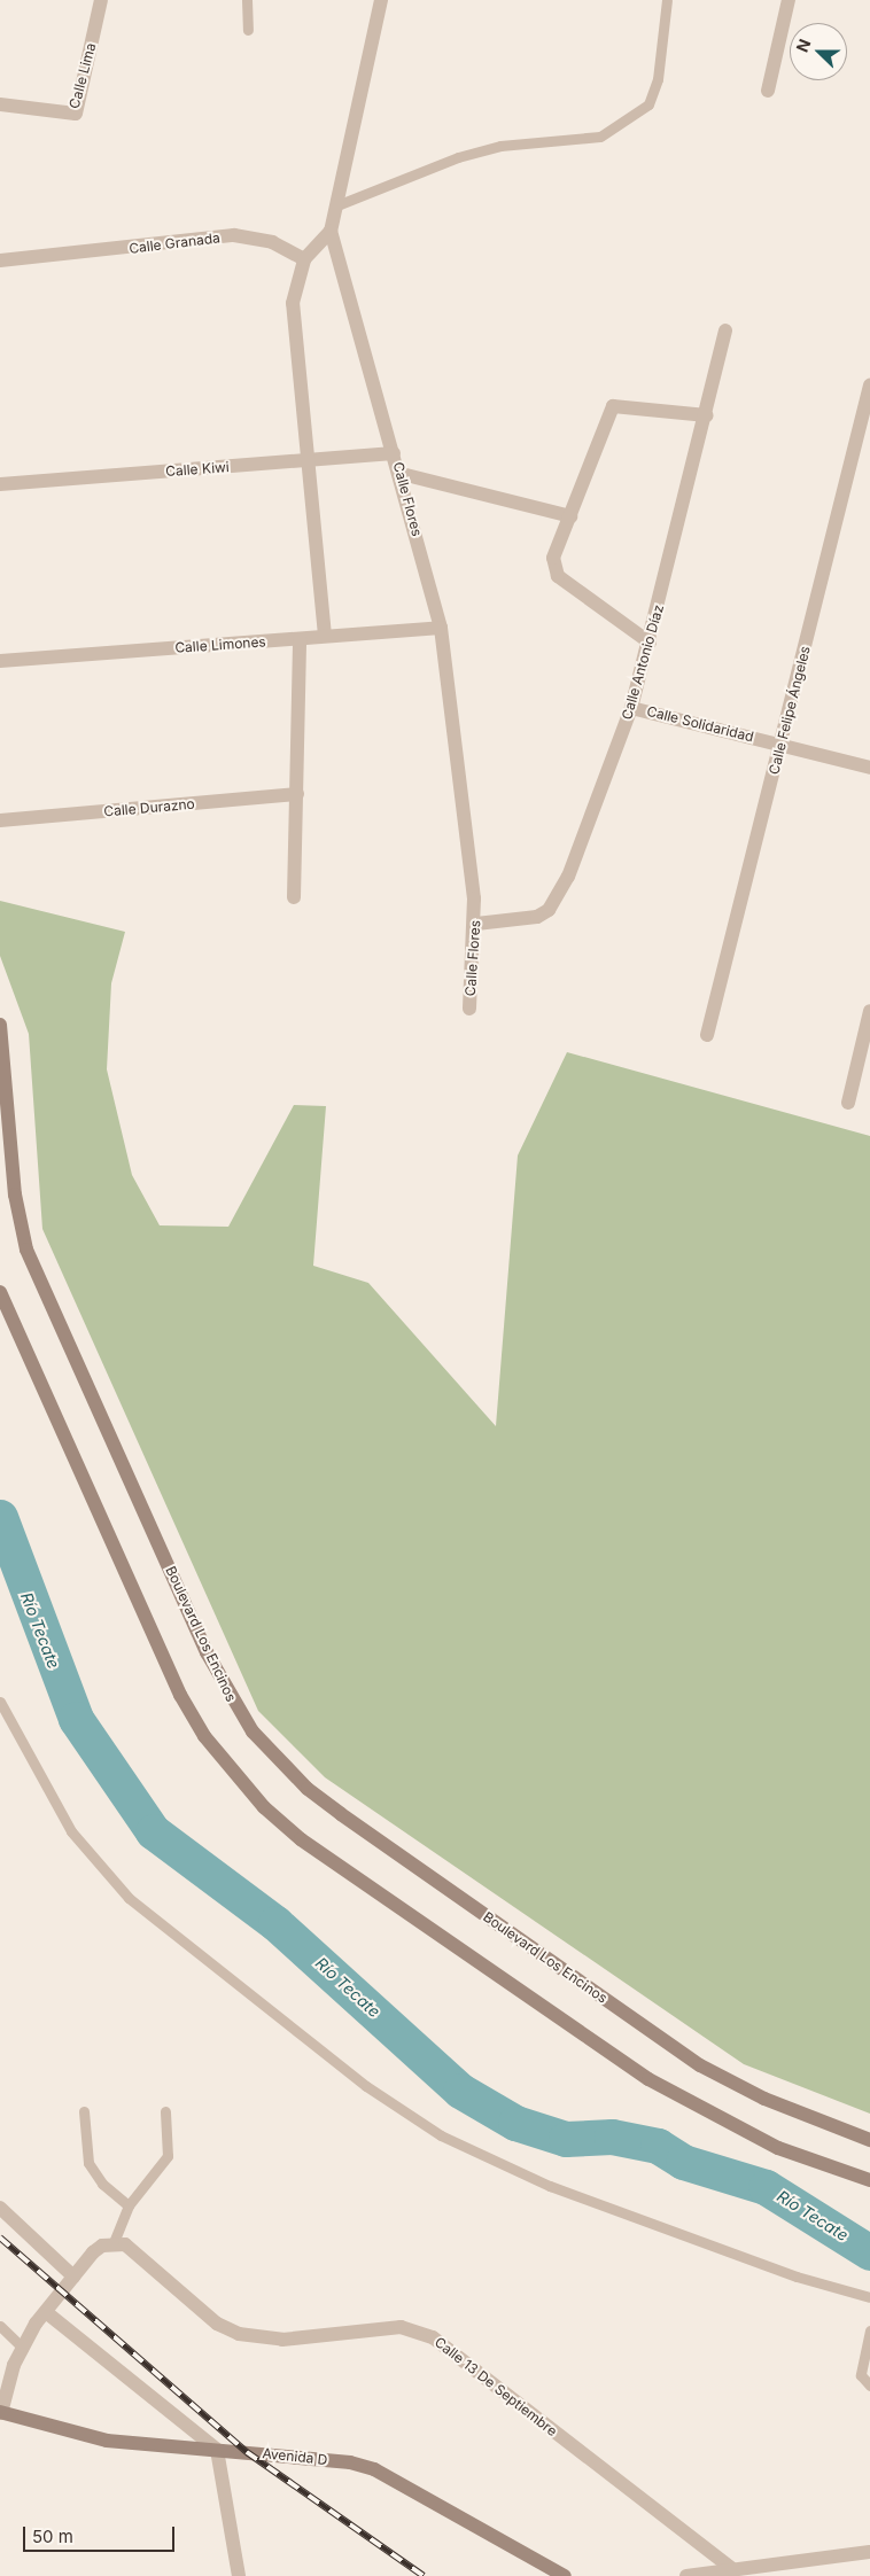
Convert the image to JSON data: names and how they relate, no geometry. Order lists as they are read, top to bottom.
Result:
{
  "streets": {
    "main road": ["Boulevard Los Encinos", "Avenida D"],
    "street": [
      "Calle Lima",
      "Calle Granada",
      "Calle Kiwi",
      "Calle Flores",
      "Calle Limones",
      "Calle Antonio Díaz",
      "Calle Felipe Ángeles",
      "Calle Solidaridad",
      "Calle Durazno",
      "Calle 13 De Septiembre"
    ]
  },
  "crossings": [
    ["Calle Kiwi", "Calle Flores"],
    ["Calle Flores", "Calle Limones"],
    ["Calle Flores", "Calle Antonio Díaz"],
    ["Calle Antonio Díaz", "Calle Solidaridad"],
    ["Calle Felipe Ángeles", "Calle Solidaridad"]
  ],
  "water": ["Río Tecate"],
  "scale_bar": "50 m",
  "north": "left"
}
